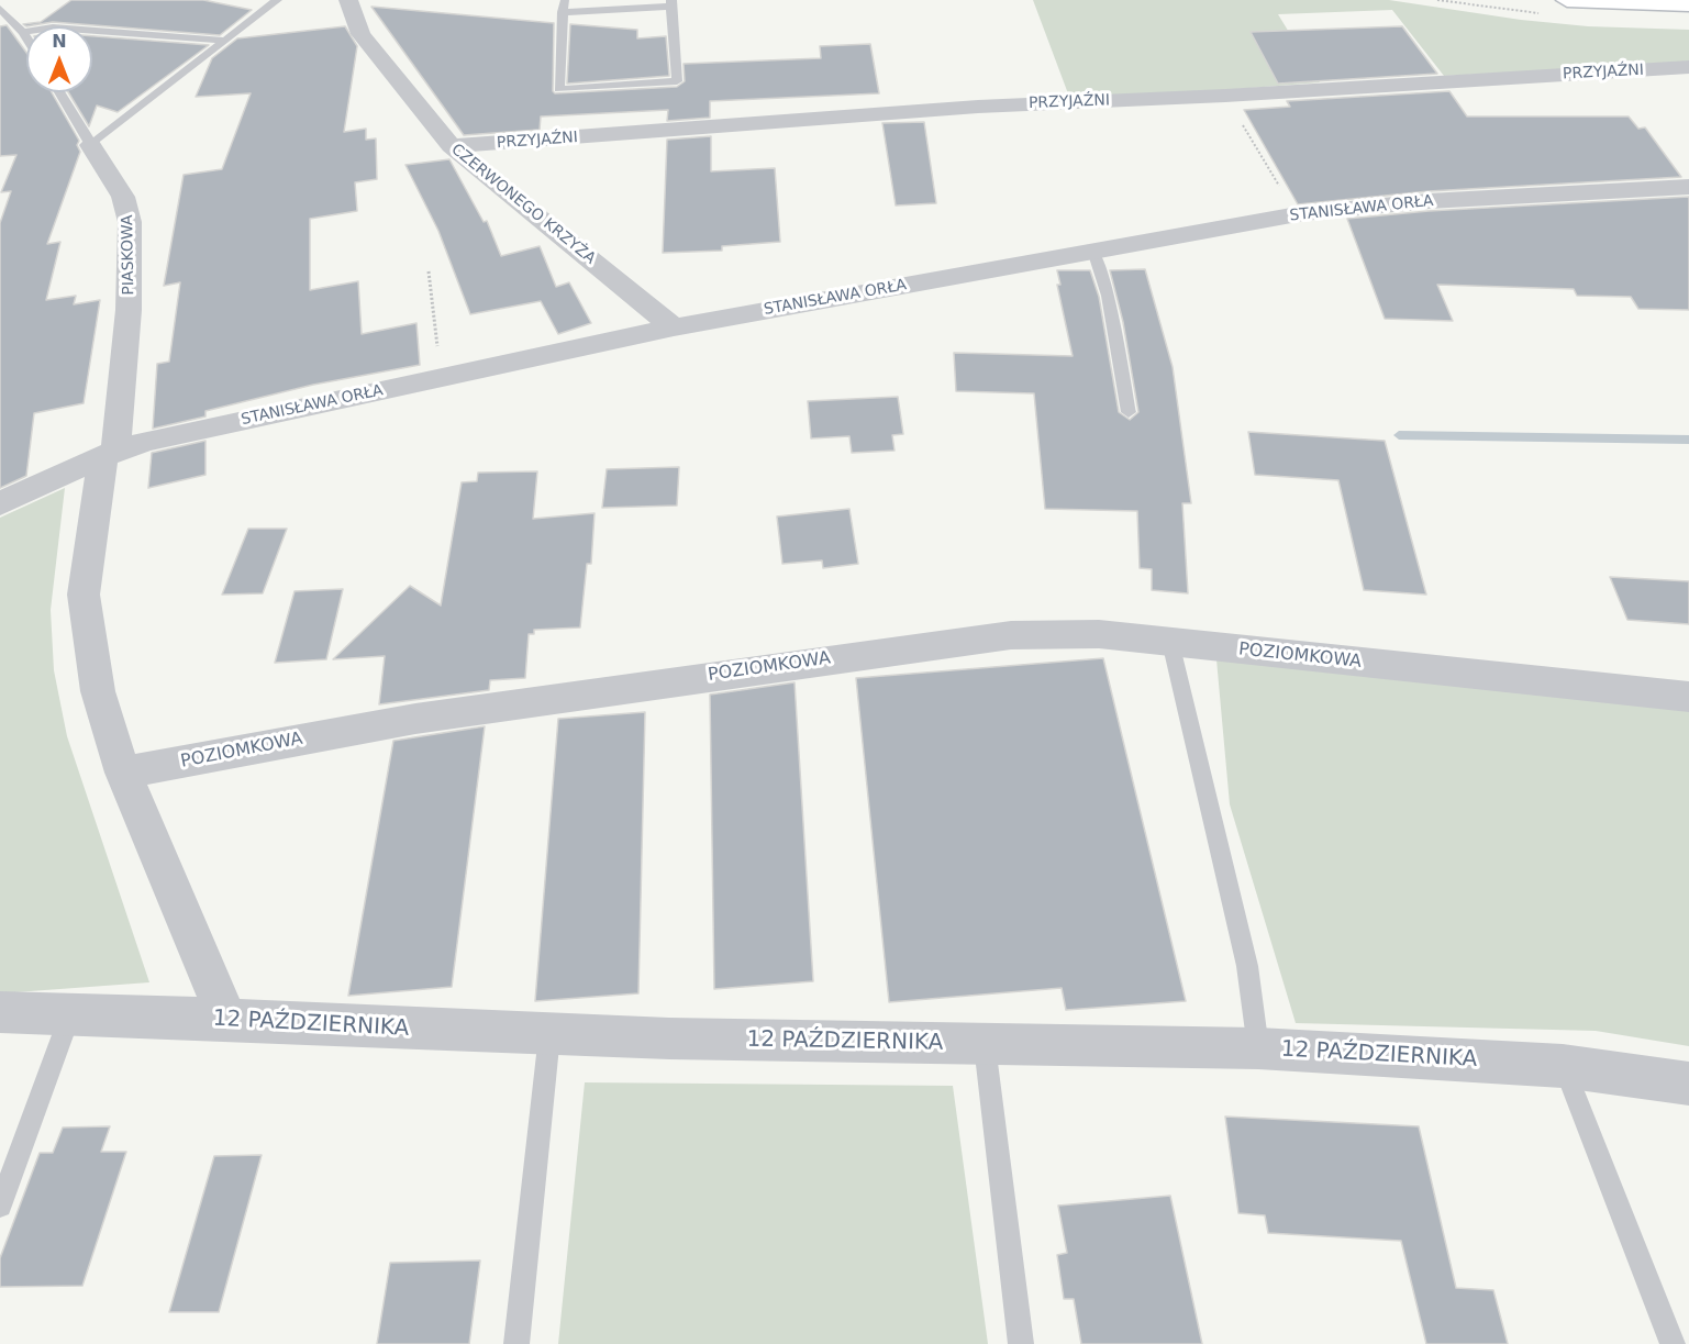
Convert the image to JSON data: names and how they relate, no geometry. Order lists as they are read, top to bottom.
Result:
{
  "streets": {
    "street": [
      "PRZYJAŹNI",
      "CZERWONEGO KRZYŻA",
      "STANISŁAWA ORŁA",
      "PIASKOWA",
      "POZIOMKOWA",
      "12 PAŹDZIERNIKA"
    ]
  },
  "crossings": [
    ["PRZYJAŹNI", "CZERWONEGO KRZYŻA"],
    ["CZERWONEGO KRZYŻA", "STANISŁAWA ORŁA"],
    ["STANISŁAWA ORŁA", "PIASKOWA"],
    ["PIASKOWA", "POZIOMKOWA"]
  ],
  "north": "top"
}
